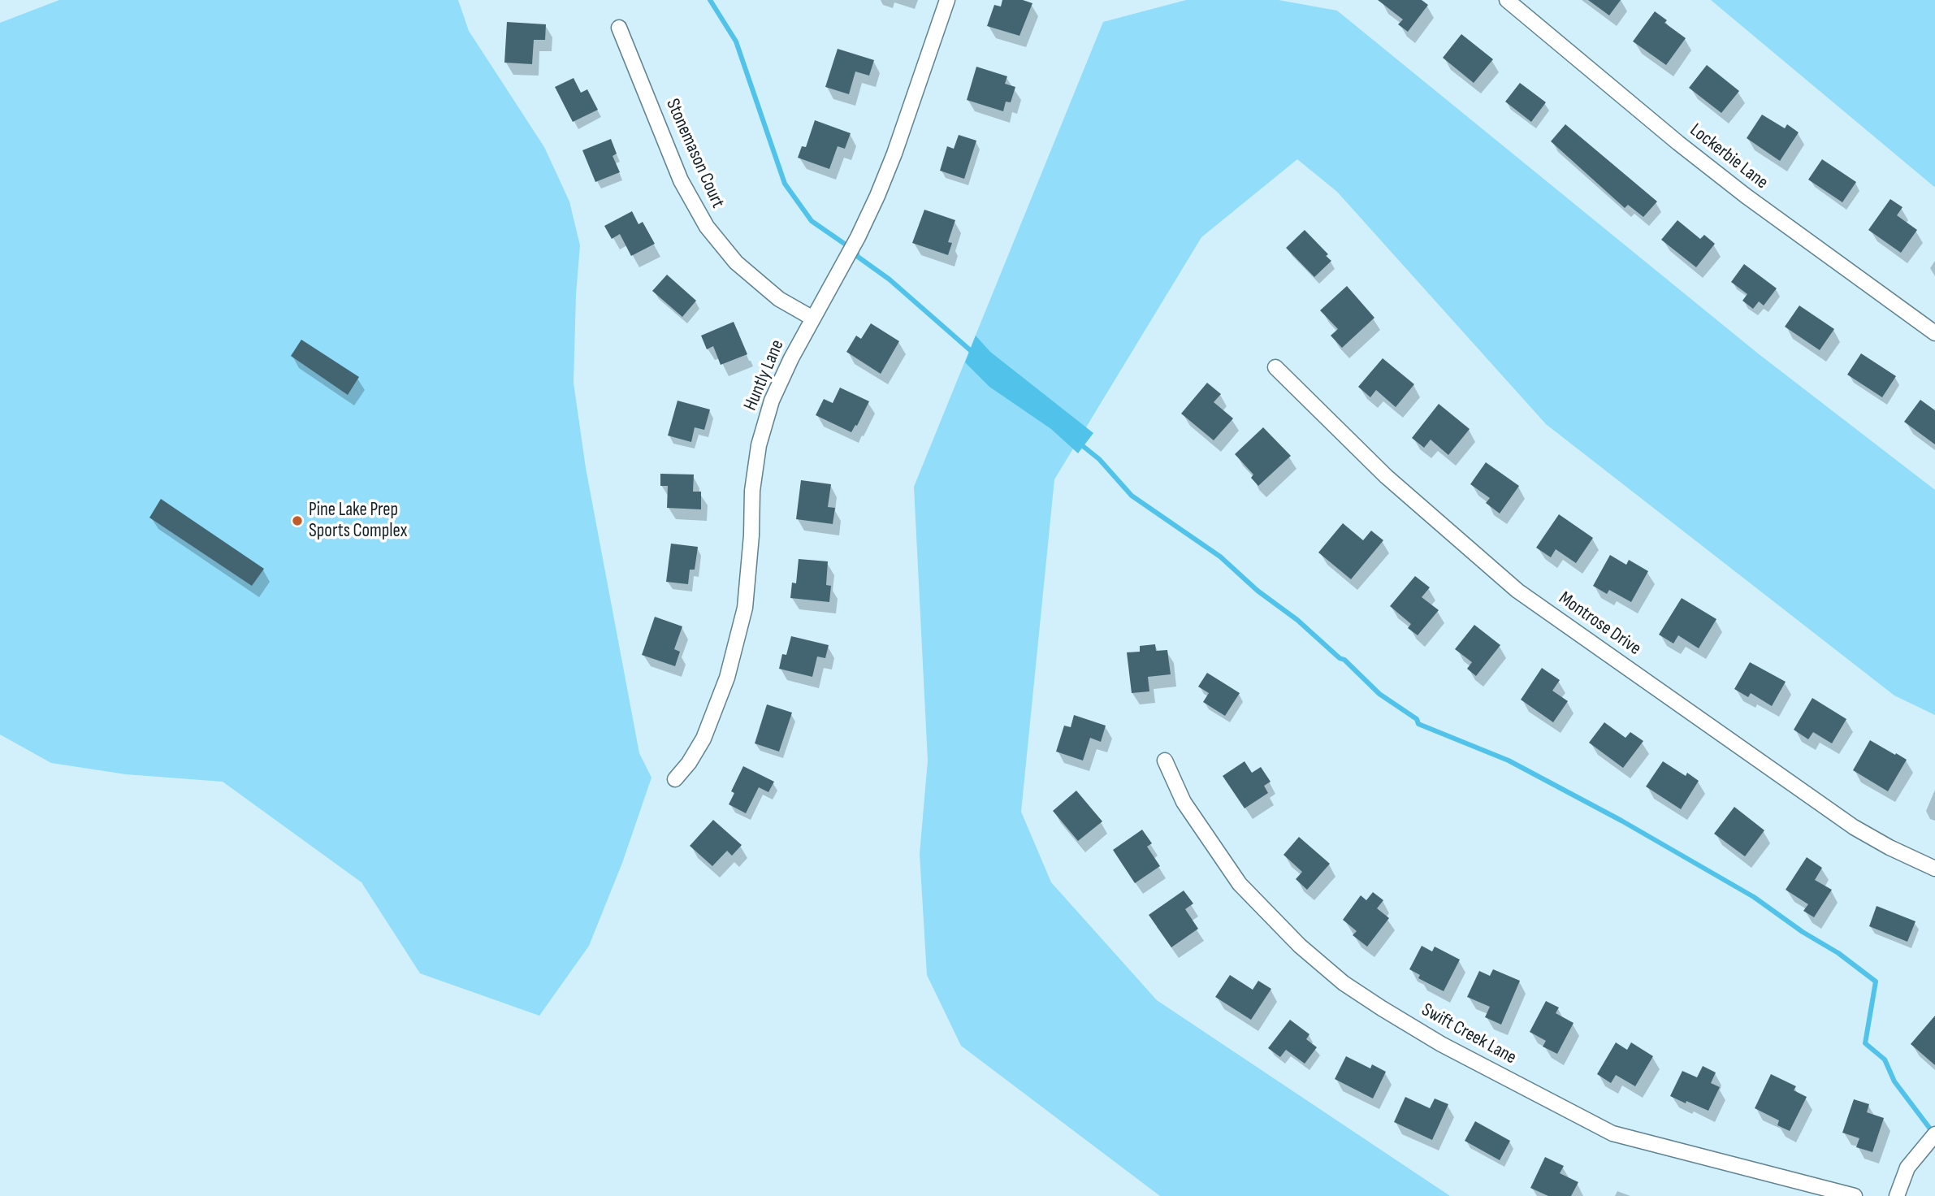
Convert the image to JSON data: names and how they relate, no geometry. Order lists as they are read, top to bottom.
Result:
{
  "streets": {
    "street": [
      "Stonemason Court",
      "Lockerbie Lane",
      "Huntly Lane",
      "Montrose Drive",
      "Swift Creek Lane"
    ]
  },
  "crossings": [
    ["Stonemason Court", "Huntly Lane"]
  ],
  "places": ["Pine Lake Prep Sports Complex"]
}
